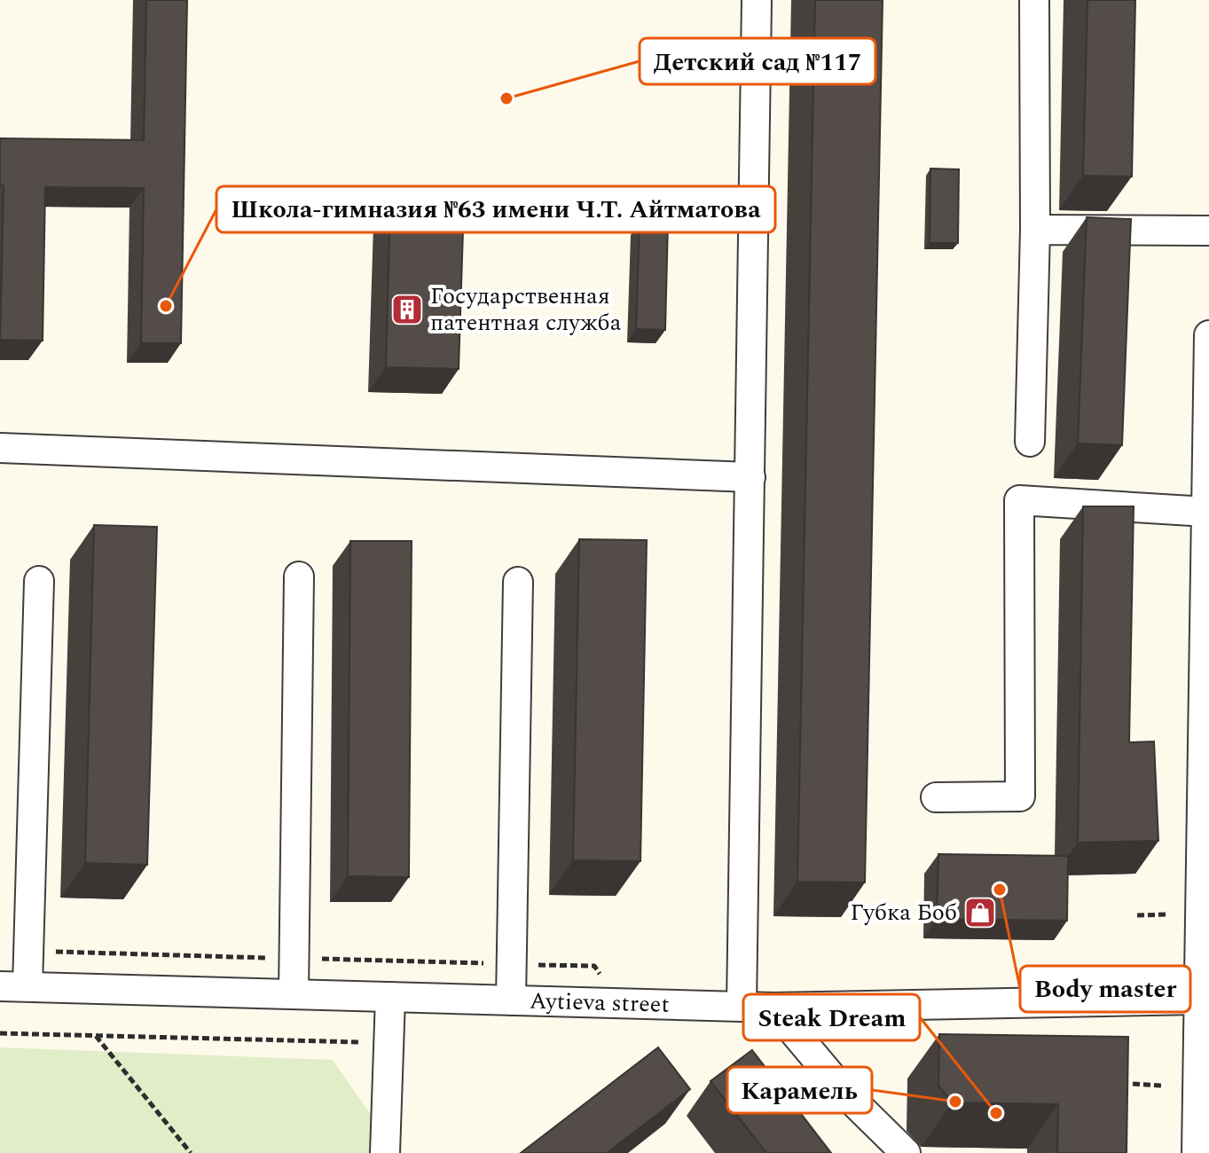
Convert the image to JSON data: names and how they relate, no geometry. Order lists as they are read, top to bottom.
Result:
{
  "streets": {
    "street": ["Aytieva street"]
  },
  "places": {
    "other": [
      "Детский сад №117",
      "Школа-гимназия №63 имени Ч.Т. Айтматова",
      "Body master",
      "Карамель",
      "Steak Dream"
    ],
    "building": ["Государственная патентная служба"],
    "shop": ["Губка Боб"]
  }
}
